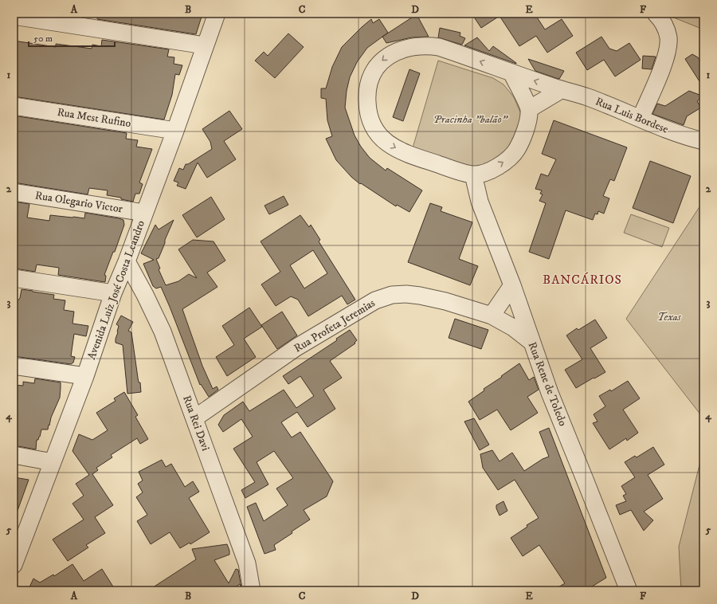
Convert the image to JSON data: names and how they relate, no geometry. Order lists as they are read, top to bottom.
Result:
{
  "streets": {
    "street": [
      "Rua Luis Bordese",
      "Rua Mest Rufino",
      "Rua Olegario Victor",
      "Avenida Luiz José Costa Leandro",
      "Rua Profeta Jeremias",
      "Rua Rene de Toledo",
      "Rua Rei Davi"
    ]
  },
  "crossings": [
    ["Rua Luis Bordese", "Rua Rene de Toledo"],
    ["Rua Mest Rufino", "Avenida Luiz José Costa Leandro"],
    ["Rua Olegario Victor", "Avenida Luiz José Costa Leandro"],
    ["Avenida Luiz José Costa Leandro", "Rua Rei Davi"],
    ["Rua Profeta Jeremias", "Rua Rene de Toledo"],
    ["Rua Profeta Jeremias", "Rua Rei Davi"]
  ],
  "districts": ["BANCÁRIOS"],
  "parks": ["Pracinha \"balão\"", "Texas"],
  "scale_bar": "50 m",
  "grid": {
    "columns": [
      "A",
      "B",
      "C",
      "D",
      "E",
      "F"
    ],
    "rows": [
      "1",
      "2",
      "3",
      "4",
      "5"
    ]
  }
}
